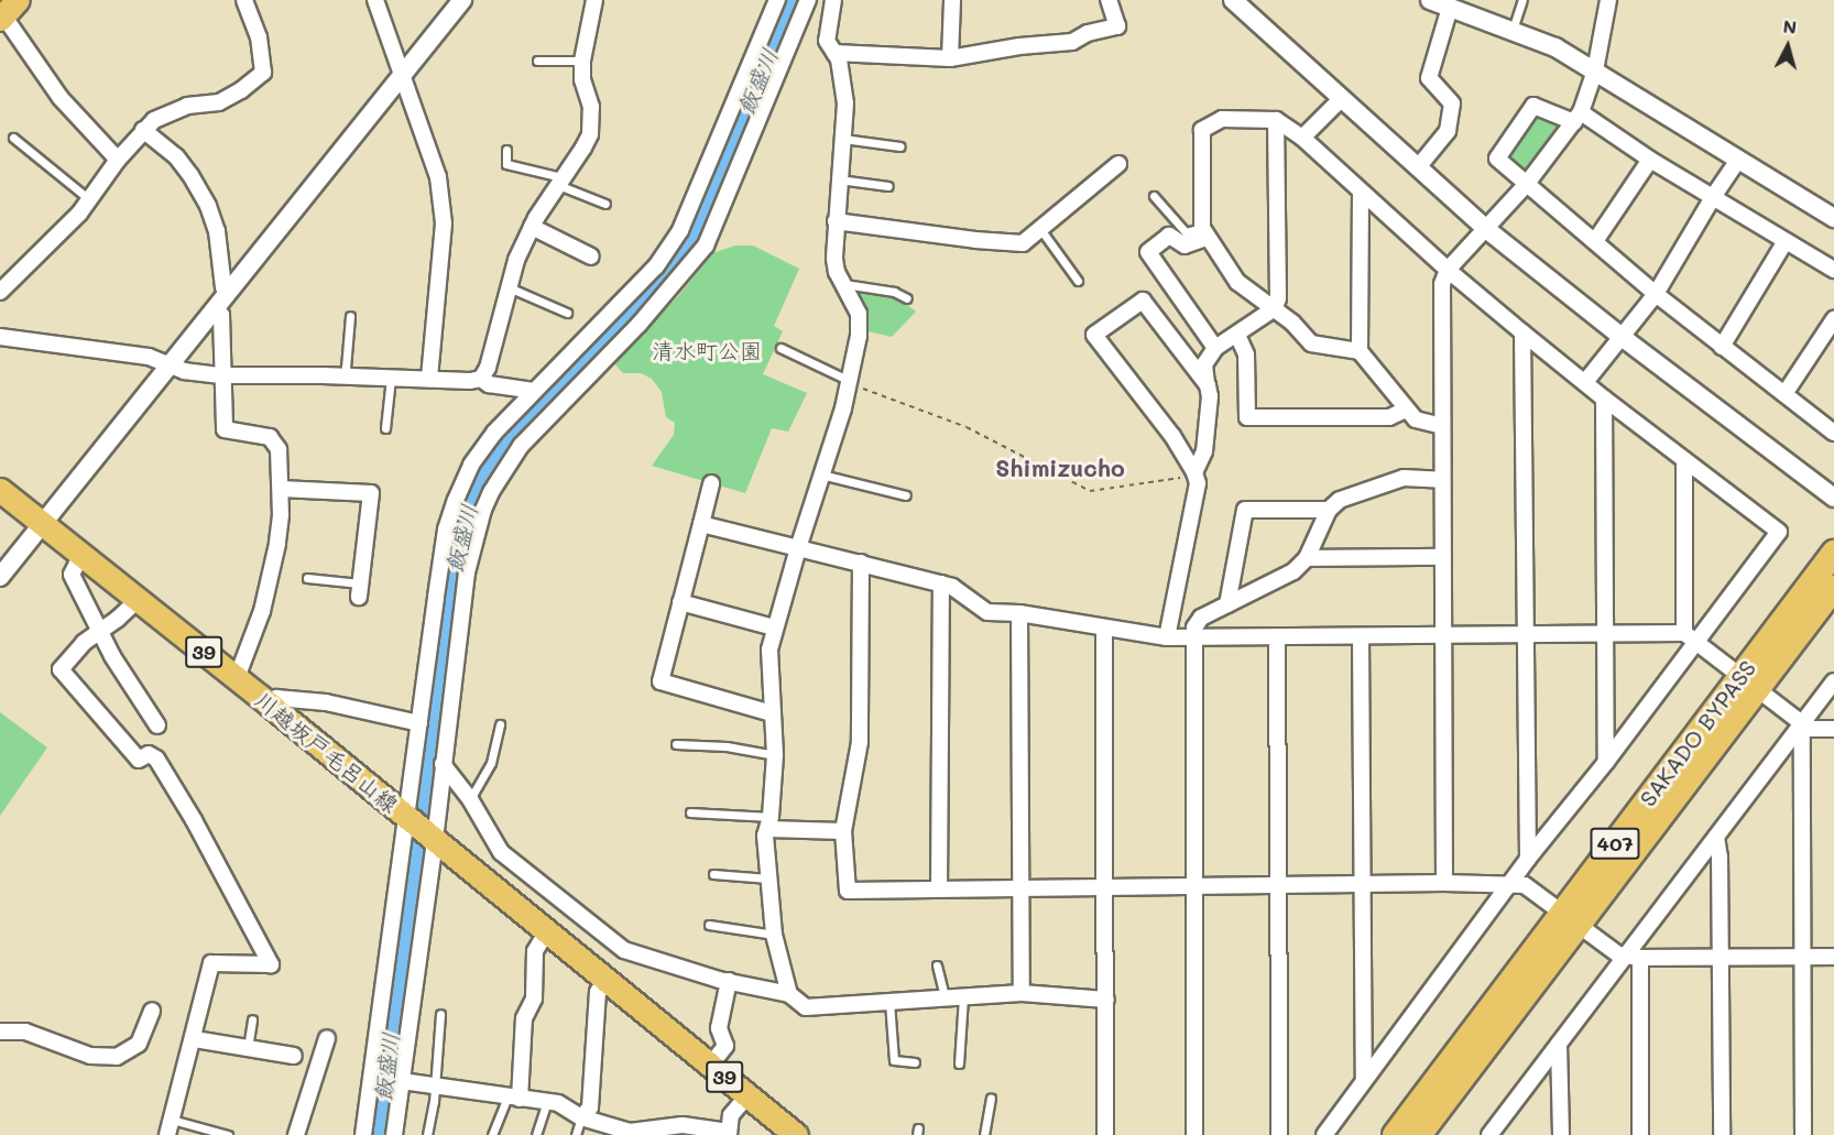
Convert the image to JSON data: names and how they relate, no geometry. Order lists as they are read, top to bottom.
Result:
{
  "streets": {
    "highway": ["SAKADO BYPASS", "407"],
    "main road": ["39", "川越坂戸毛呂山線"]
  },
  "crossings": [
    ["39", "川越坂戸毛呂山線"]
  ],
  "districts": ["Shimizucho"],
  "water": ["飯盛川"],
  "parks": ["清水町公園"],
  "north": "top"
}
